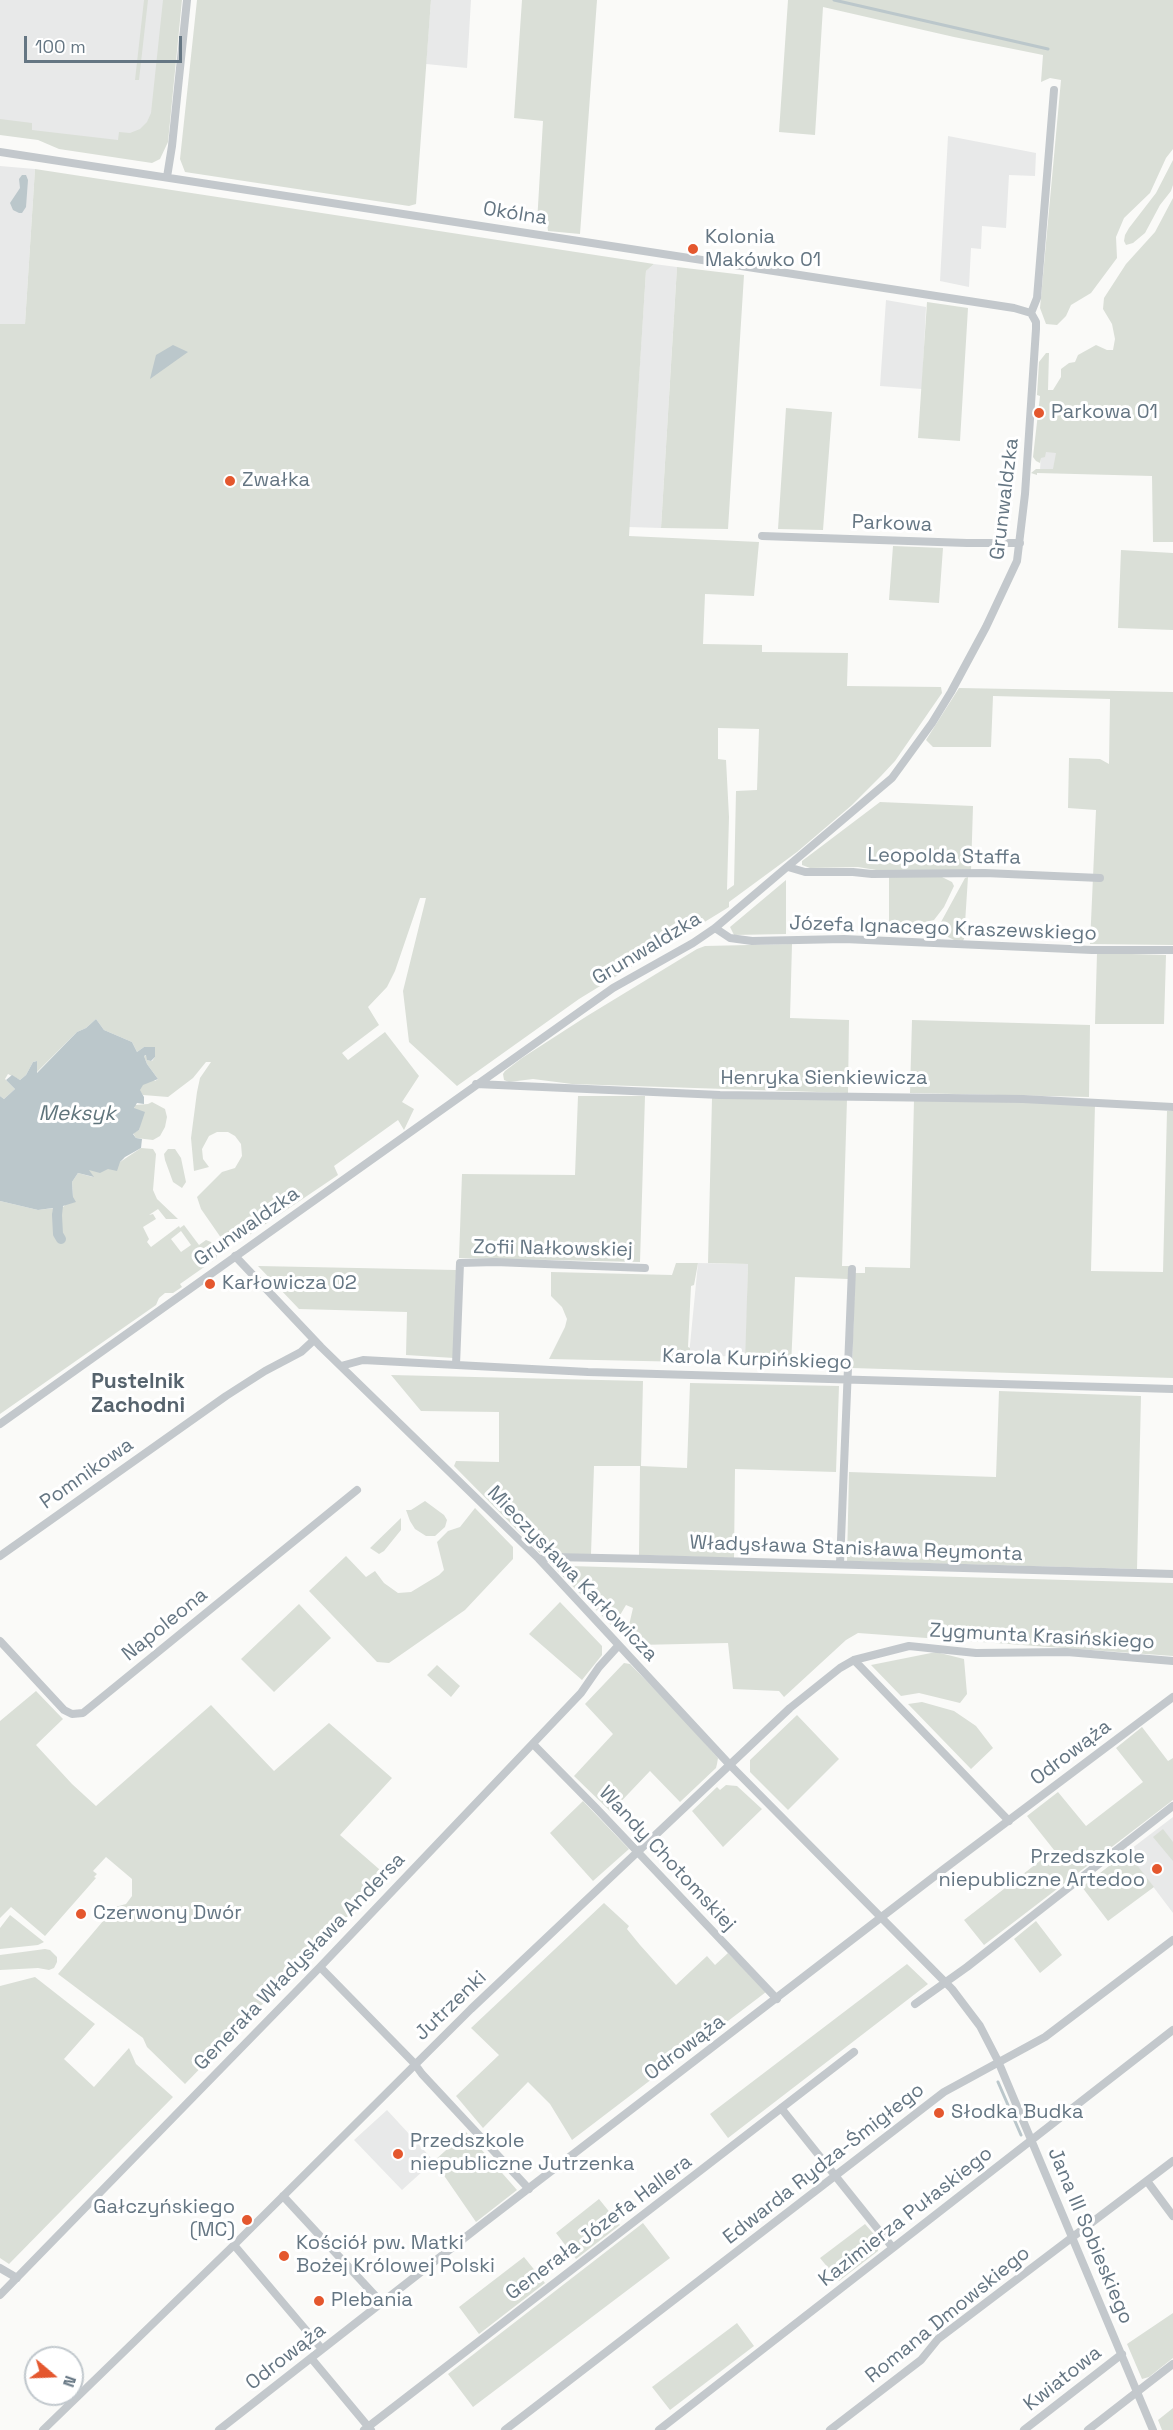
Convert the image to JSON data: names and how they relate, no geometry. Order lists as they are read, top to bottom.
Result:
{
  "streets": {
    "street": [
      "Okólna",
      "Grunwaldzka",
      "Parkowa",
      "Leopolda Staffa",
      "Józefa Ignacego Kraszewskiego",
      "Henryka Sienkiewicza",
      "Zofii Nałkowskiej",
      "Karola Kurpińskiego",
      "Pomnikowa",
      "Władysława Stanisława Reymonta",
      "Mieczysława Karłowicza",
      "Napoleona",
      "Zygmunta Krasińskiego",
      "Odrowąża",
      "Wandy Chotomskiej",
      "Generała Władysława Andersa",
      "Jutrzenki",
      "Edwarda Rydza-Śmigłego",
      "Kazimierza Pułaskiego",
      "Generała Józefa Hallera",
      "Jana III Sobieskiego",
      "Romana Dmowskiego",
      "Kwiatowa"
    ]
  },
  "crossings": [
    ["Okólna", "Grunwaldzka"],
    ["Grunwaldzka", "Parkowa"],
    ["Grunwaldzka", "Leopolda Staffa"],
    ["Grunwaldzka", "Józefa Ignacego Kraszewskiego"],
    ["Grunwaldzka", "Henryka Sienkiewicza"],
    ["Grunwaldzka", "Mieczysława Karłowicza"],
    ["Zofii Nałkowskiej", "Karola Kurpińskiego"],
    ["Karola Kurpińskiego", "Mieczysława Karłowicza"],
    ["Pomnikowa", "Mieczysława Karłowicza"],
    ["Władysława Stanisława Reymonta", "Mieczysława Karłowicza"],
    ["Mieczysława Karłowicza", "Odrowąża"],
    ["Mieczysława Karłowicza", "Generała Władysława Andersa"],
    ["Mieczysława Karłowicza", "Jutrzenki"],
    ["Mieczysława Karłowicza", "Jana III Sobieskiego"],
    ["Zygmunta Krasińskiego", "Jutrzenki"],
    ["Odrowąża", "Wandy Chotomskiej"],
    ["Odrowąża", "Jana III Sobieskiego"],
    ["Wandy Chotomskiej", "Generała Władysława Andersa"],
    ["Wandy Chotomskiej", "Jutrzenki"],
    ["Edwarda Rydza-Śmigłego", "Jana III Sobieskiego"],
    ["Kazimierza Pułaskiego", "Jana III Sobieskiego"],
    ["Jana III Sobieskiego", "Romana Dmowskiego"],
    ["Jana III Sobieskiego", "Kwiatowa"]
  ],
  "districts": ["Pustelnik Zachodni"],
  "water": ["Meksyk"],
  "places": [
    "Kolonia Makówko 01",
    "Parkowa 01",
    "Zwałka",
    "Karłowicza 02",
    "Przedszkole niepubliczne Artedoo",
    "Czerwony Dwór",
    "Słodka Budka",
    "Przedszkole niepubliczne Jutrzenka",
    "Gałczyńskiego (MC)",
    "Kościół pw. Matki Bożej Królowej Polski",
    "Plebania"
  ],
  "scale_bar": "100 m",
  "north": "right"
}
